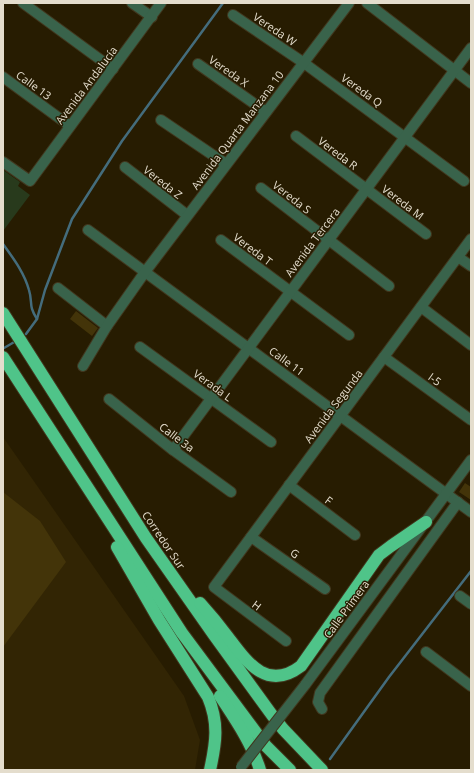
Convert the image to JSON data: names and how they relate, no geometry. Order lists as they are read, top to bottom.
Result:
{
  "streets": {
    "highway": ["Corredor Sur"],
    "street": [
      "Vereda W",
      "Vereda X",
      "Calle 13",
      "Avenida Andalucía",
      "Vereda Q",
      "Avenida Quarta Manzana 10",
      "Vereda R",
      "Vereda Z",
      "Vereda S",
      "Vereda M",
      "Avenida Tercera",
      "Vereda T",
      "Calle 11",
      "I-5",
      "Verada L",
      "Avenida Segunda",
      "Calle 3a",
      "F",
      "G",
      "H",
      "Calle Primera"
    ]
  },
  "crossings": [
    ["Vereda W", "Vereda Q"],
    ["Vereda W", "Avenida Quarta Manzana 10"],
    ["Vereda X", "Avenida Quarta Manzana 10"],
    ["Calle 13", "Avenida Andalucía"],
    ["Vereda Q", "Avenida Quarta Manzana 10"],
    ["Vereda Q", "Avenida Tercera"],
    ["Avenida Quarta Manzana 10", "Vereda Z"],
    ["Avenida Quarta Manzana 10", "Calle 11"],
    ["Vereda R", "Vereda M"],
    ["Vereda R", "Avenida Tercera"],
    ["Vereda S", "Avenida Tercera"],
    ["Vereda M", "Avenida Tercera"],
    ["Avenida Tercera", "Vereda T"],
    ["Avenida Tercera", "Calle 11"],
    ["Avenida Tercera", "Verada L"],
    ["Avenida Tercera", "Calle 3a"],
    ["Calle 11", "Avenida Segunda"],
    ["Calle 11", "Calle Primera"],
    ["I-5", "Avenida Segunda"],
    ["Avenida Segunda", "F"],
    ["Avenida Segunda", "G"],
    ["Avenida Segunda", "H"]
  ]
}
